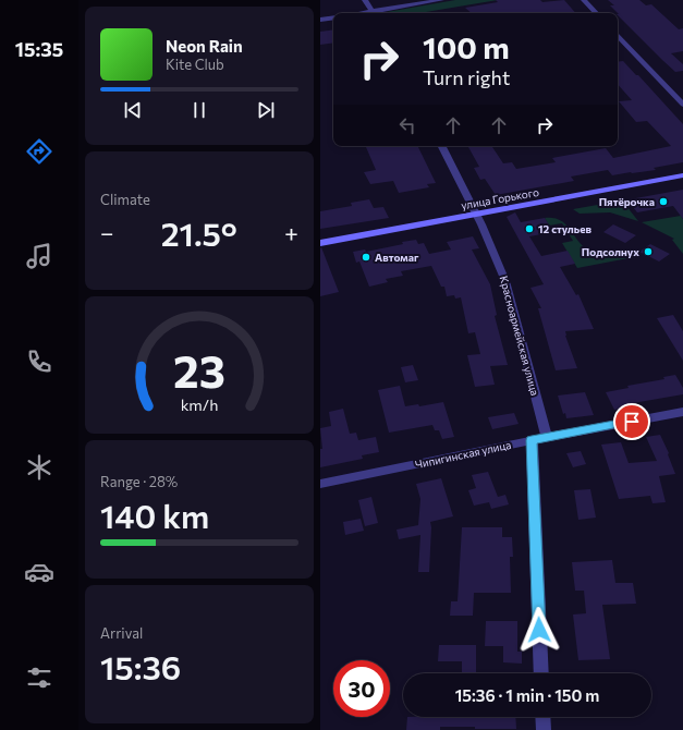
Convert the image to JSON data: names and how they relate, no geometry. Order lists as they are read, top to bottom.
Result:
{
  "streets": {
    "main road": ["улица Горького"],
    "street": ["Красноармейская улица", "Чипигинская улица"]
  },
  "crossings": [
    ["улица Горького", "Красноармейская улица"],
    ["Красноармейская улица", "Чипигинская улица"]
  ],
  "places": [
    "Пятёрочка",
    "12 стульев",
    "Подсолнух",
    "Автомаг"
  ],
  "page": {
    "tabs": "15:35",
    "turn": ["100 m", "Turn right"],
    "song": ["Neon Rain", "Kite Club"],
    "tile": [
      "Climate",
      ["Range · 28%", "140 km"],
      ["Arrival", "15:36"]
    ],
    "heat": ["−", "21.5°", "+"],
    "limit": "30",
    "trip": "15:36 · 1 min · 150 m",
    "gauge": ["23", "km/h"]
  }
}
